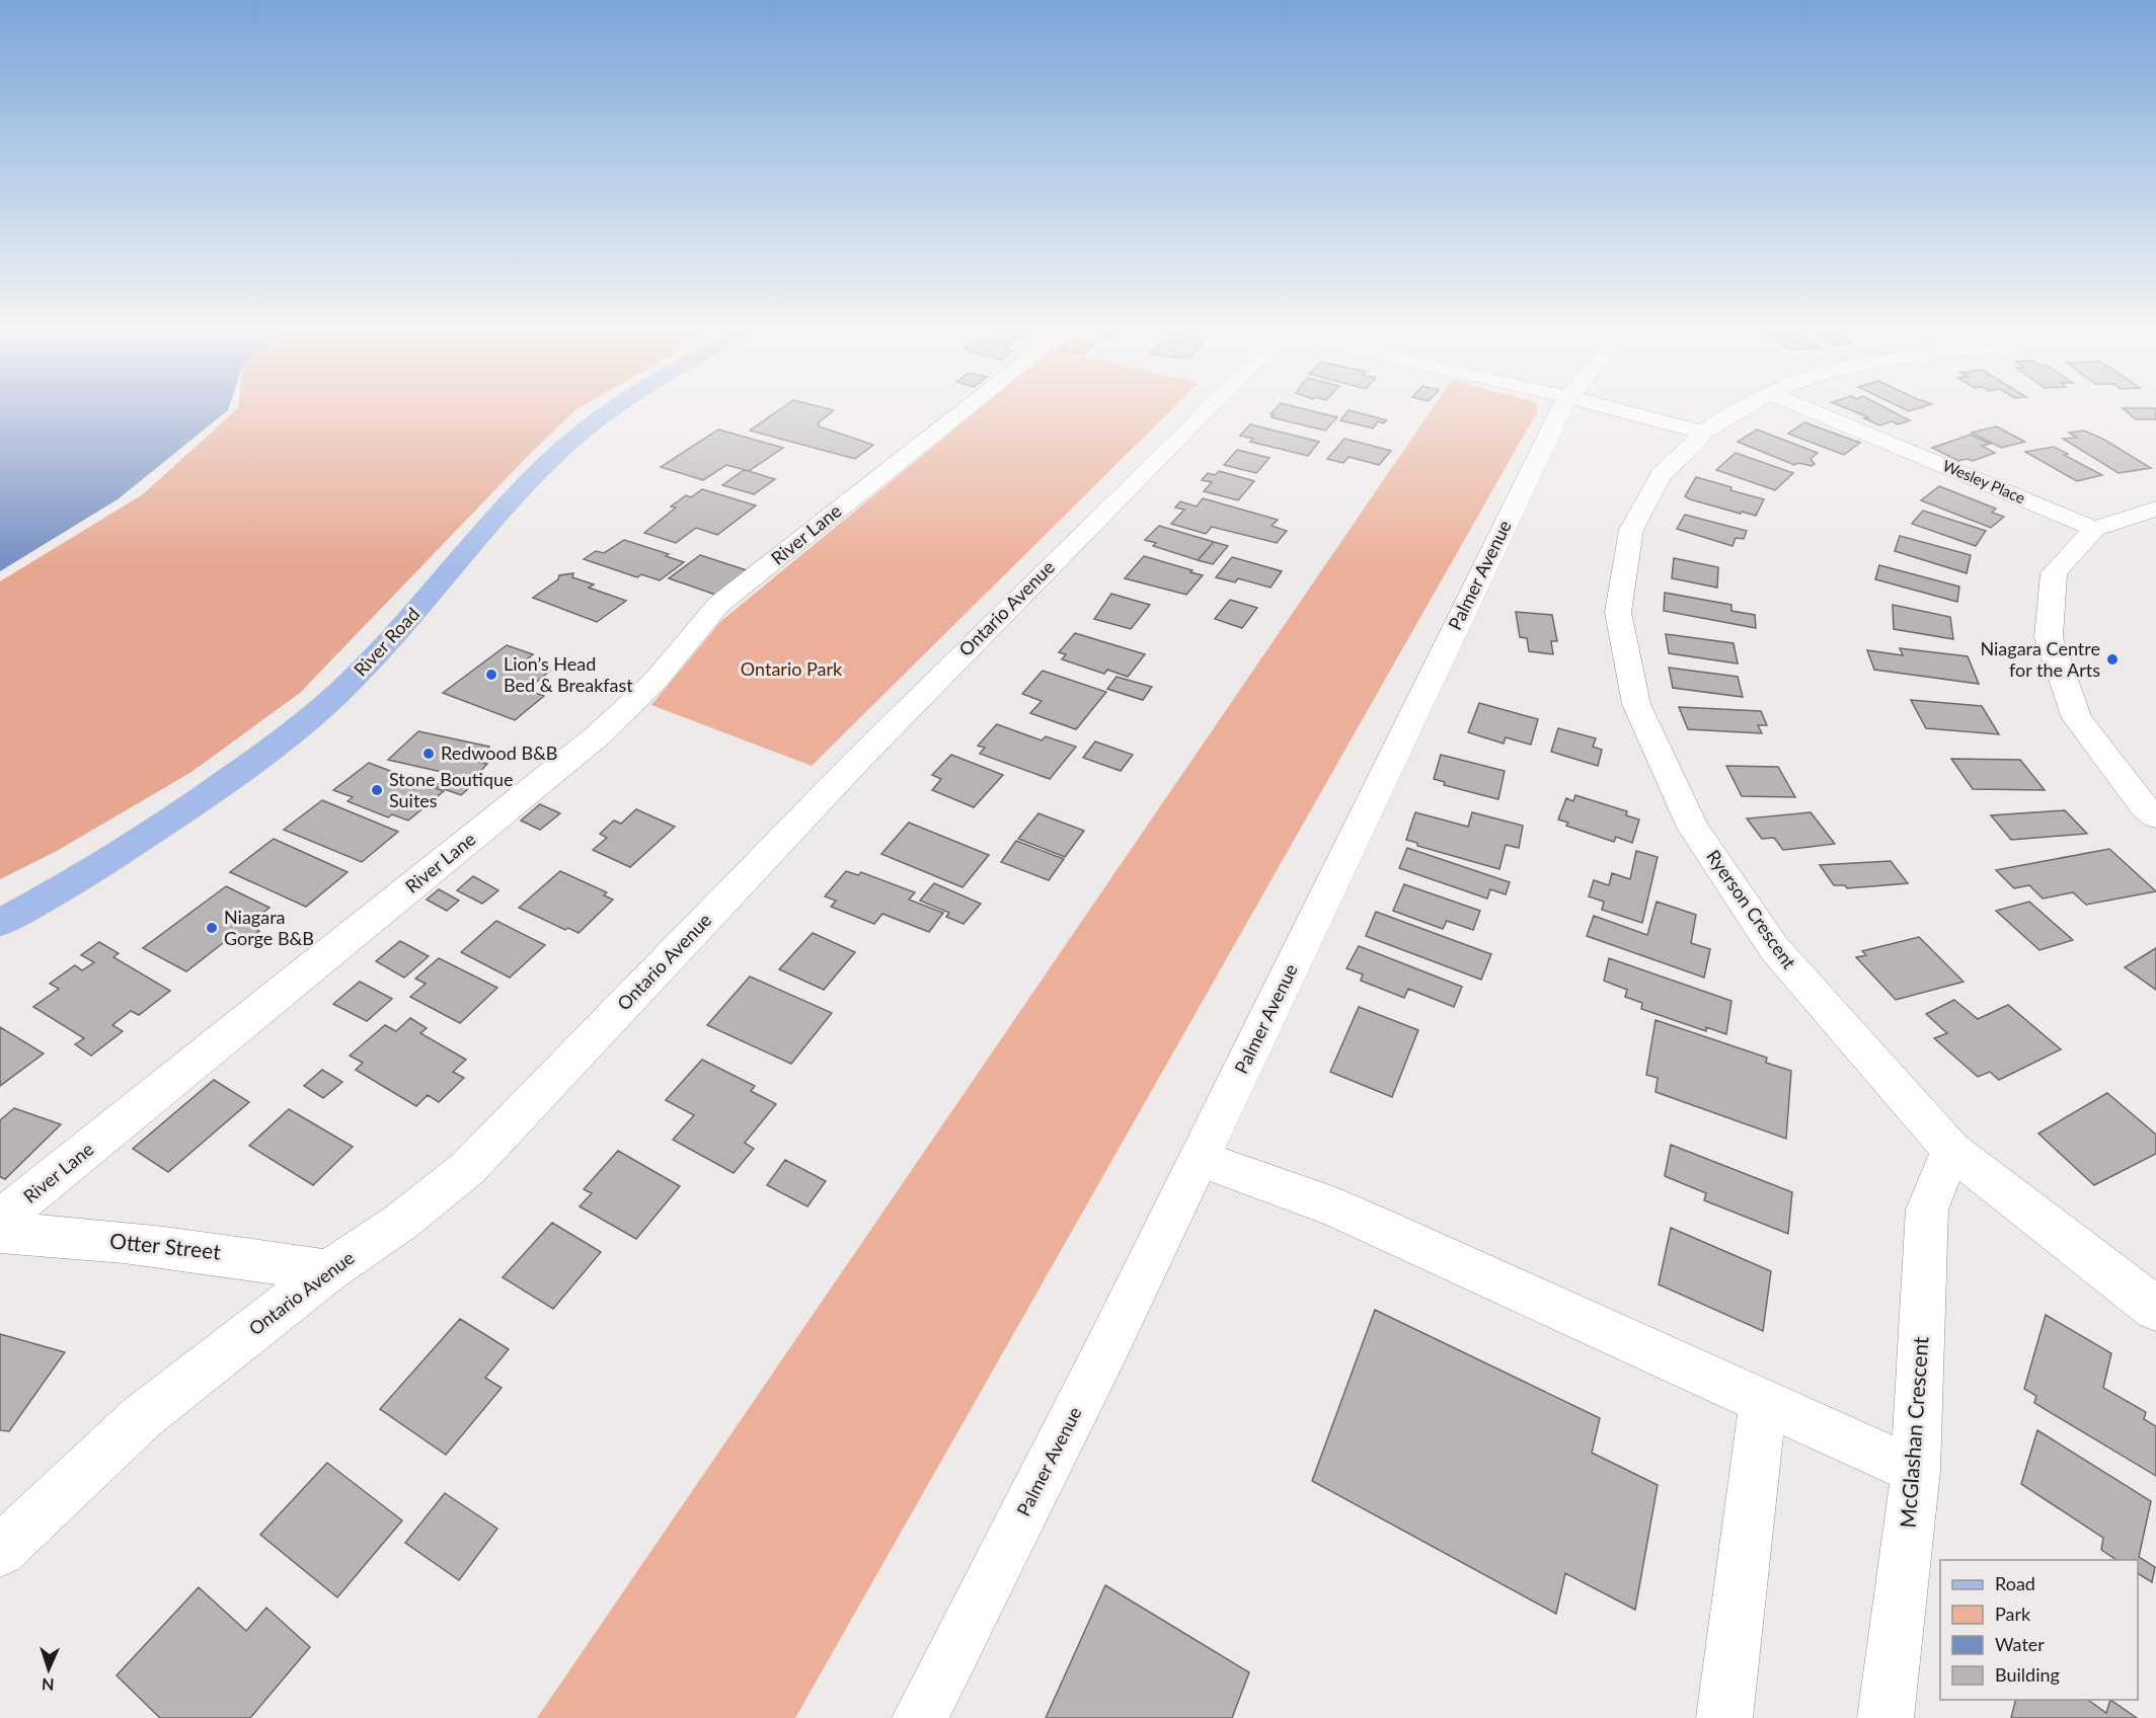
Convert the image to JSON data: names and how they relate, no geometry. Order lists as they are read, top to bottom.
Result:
{
  "streets": {
    "main road": ["River Road"],
    "street": [
      "Wesley Place",
      "River Lane",
      "Palmer Avenue",
      "Ontario Avenue",
      "Ryerson Crescent",
      "Otter Street",
      "McGlashan Crescent"
    ]
  },
  "crossings": [
    ["Ontario Avenue", "Otter Street"],
    ["Ryerson Crescent", "McGlashan Crescent"]
  ],
  "parks": ["Ontario Park"],
  "places": [
    "Niagara Centre for the Arts",
    "Lion’s Head Bed & Breakfast",
    "Redwood B&B",
    "Stone Boutique Suites",
    "Niagara Gorge B&B"
  ],
  "legend": [
    "Road",
    "Park",
    "Water",
    "Building"
  ],
  "north": "bottom"
}
